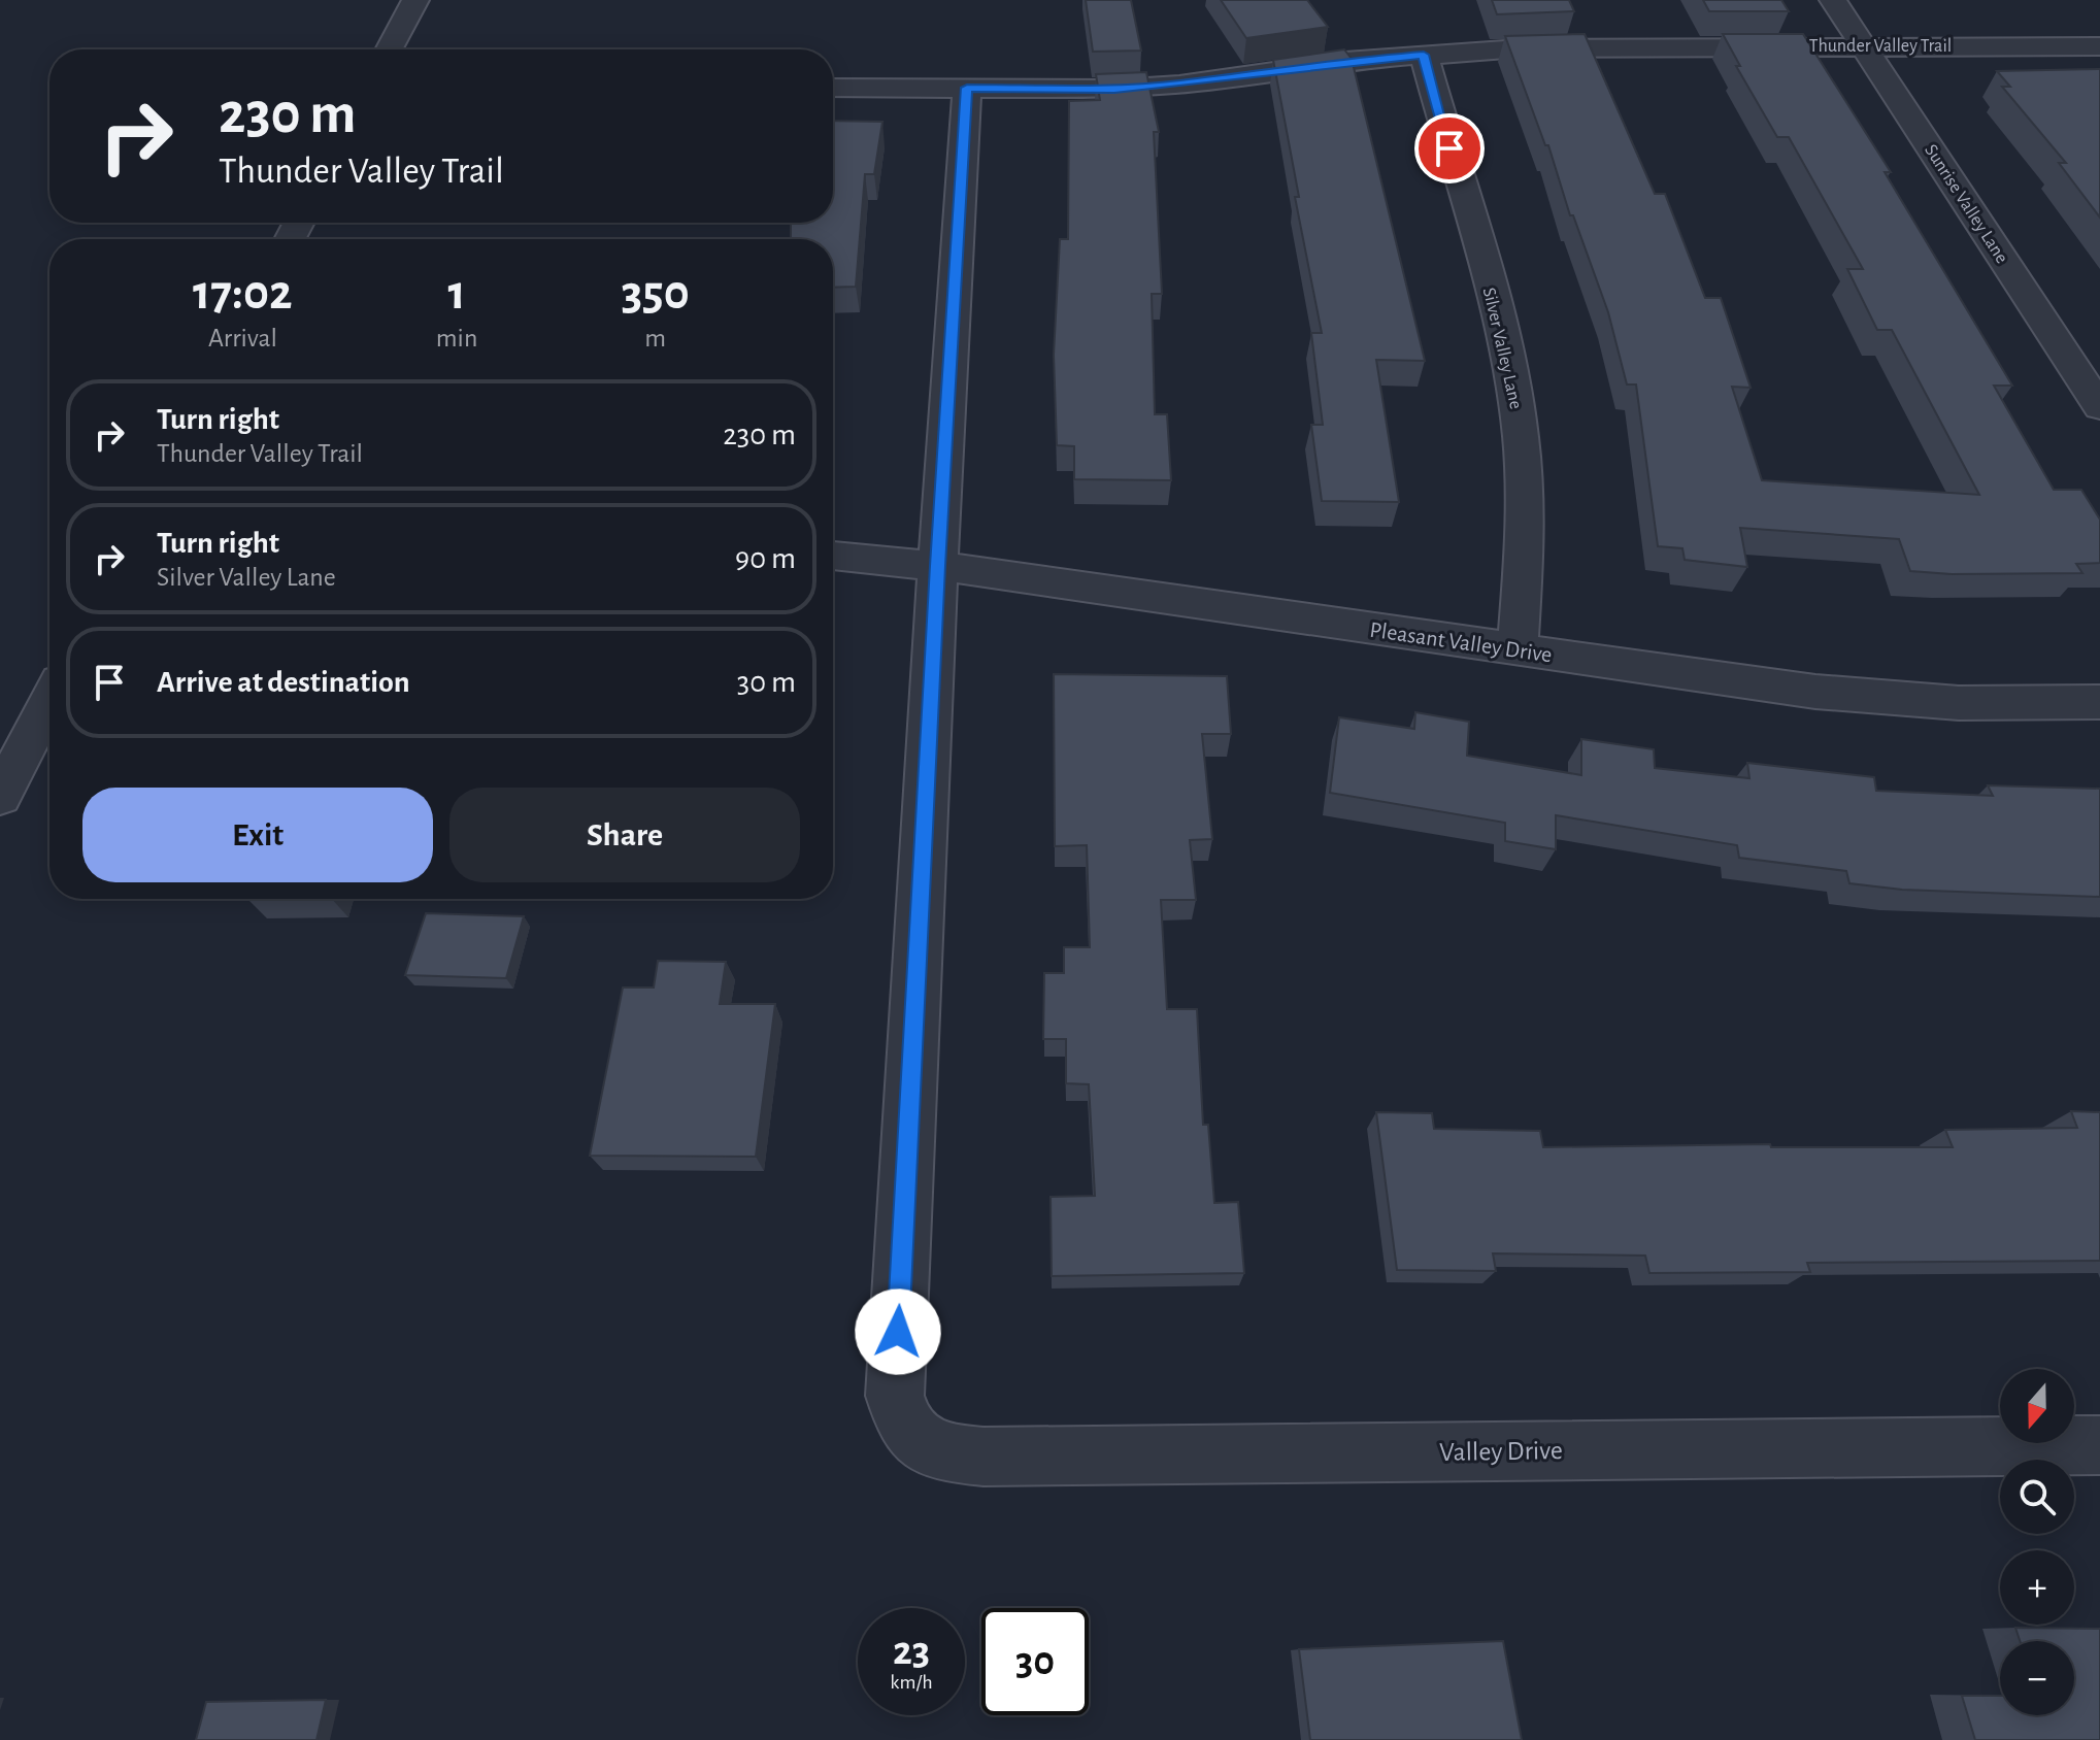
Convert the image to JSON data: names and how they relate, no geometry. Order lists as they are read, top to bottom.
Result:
{
  "streets": {
    "street": [
      "Thunder Valley Trail",
      "Sunrise Valley Lane",
      "Silver Valley Lane",
      "Pleasant Valley Drive",
      "Valley Drive"
    ]
  },
  "crossings": [
    ["Thunder Valley Trail", "Sunrise Valley Lane"],
    ["Thunder Valley Trail", "Silver Valley Lane"],
    ["Silver Valley Lane", "Pleasant Valley Drive"],
    ["Pleasant Valley Drive", "Valley Drive"]
  ],
  "north": "bottom",
  "page": {
    "turn": ["230 m", "Thunder Valley Trail"],
    "eta": [
      "17:02",
      "Arrival",
      "1",
      "min",
      "350",
      "m"
    ],
    "list": [
      {
        "name": "Turn right",
        "note": "Thunder Valley Trail",
        "value": "230 m"
      },
      {
        "name": "Turn right",
        "note": "Silver Valley Lane",
        "value": "90 m"
      },
      {
        "name": "Arrive at destination",
        "value": "30 m"
      }
    ],
    "buttons": ["Exit", "Share"],
    "map_buttons": ["+", "−"],
    "speed": "23 km/h",
    "limit": "30"
  }
}
